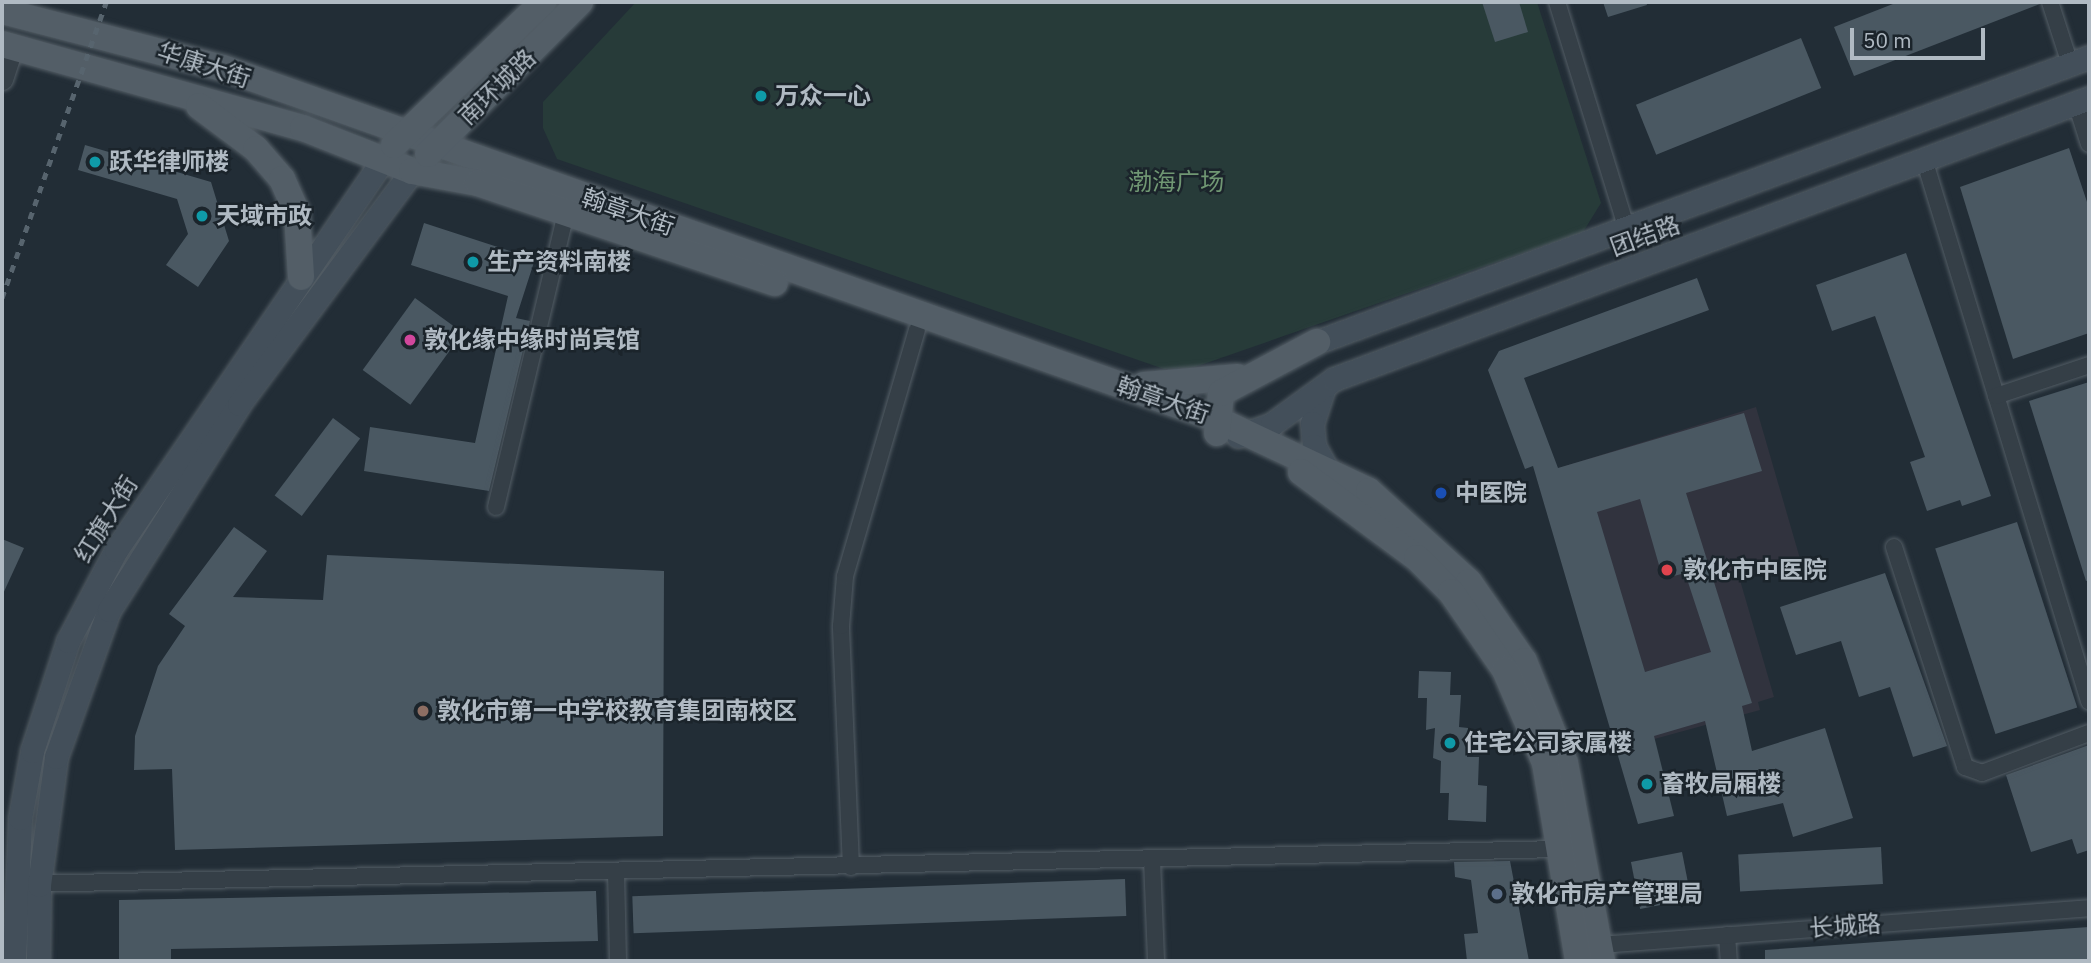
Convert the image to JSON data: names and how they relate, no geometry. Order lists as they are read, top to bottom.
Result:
{
  "streets": {
    "main road": [
      "华康大街",
      "南环城路",
      "翰章大街",
      "团结路",
      "红旗大街"
    ],
    "street": ["长城路"]
  },
  "crossings": [
    ["华康大街", "南环城路"],
    ["华康大街", "翰章大街"],
    ["华康大街", "红旗大街"],
    ["南环城路", "翰章大街"],
    ["南环城路", "红旗大街"],
    ["翰章大街", "团结路"],
    ["翰章大街", "红旗大街"],
    ["翰章大街", "长城路"]
  ],
  "parks": ["渤海广场"],
  "places": [
    "万众一心",
    "跃华律师楼",
    "天域市政",
    "生产资料南楼",
    "敦化缘中缘时尚宾馆",
    "中医院",
    "敦化市中医院",
    "敦化市第一中学校教育集团南校区",
    "住宅公司家属楼",
    "畜牧局厢楼",
    "敦化市房产管理局"
  ],
  "scale_bar": "50 m"
}
